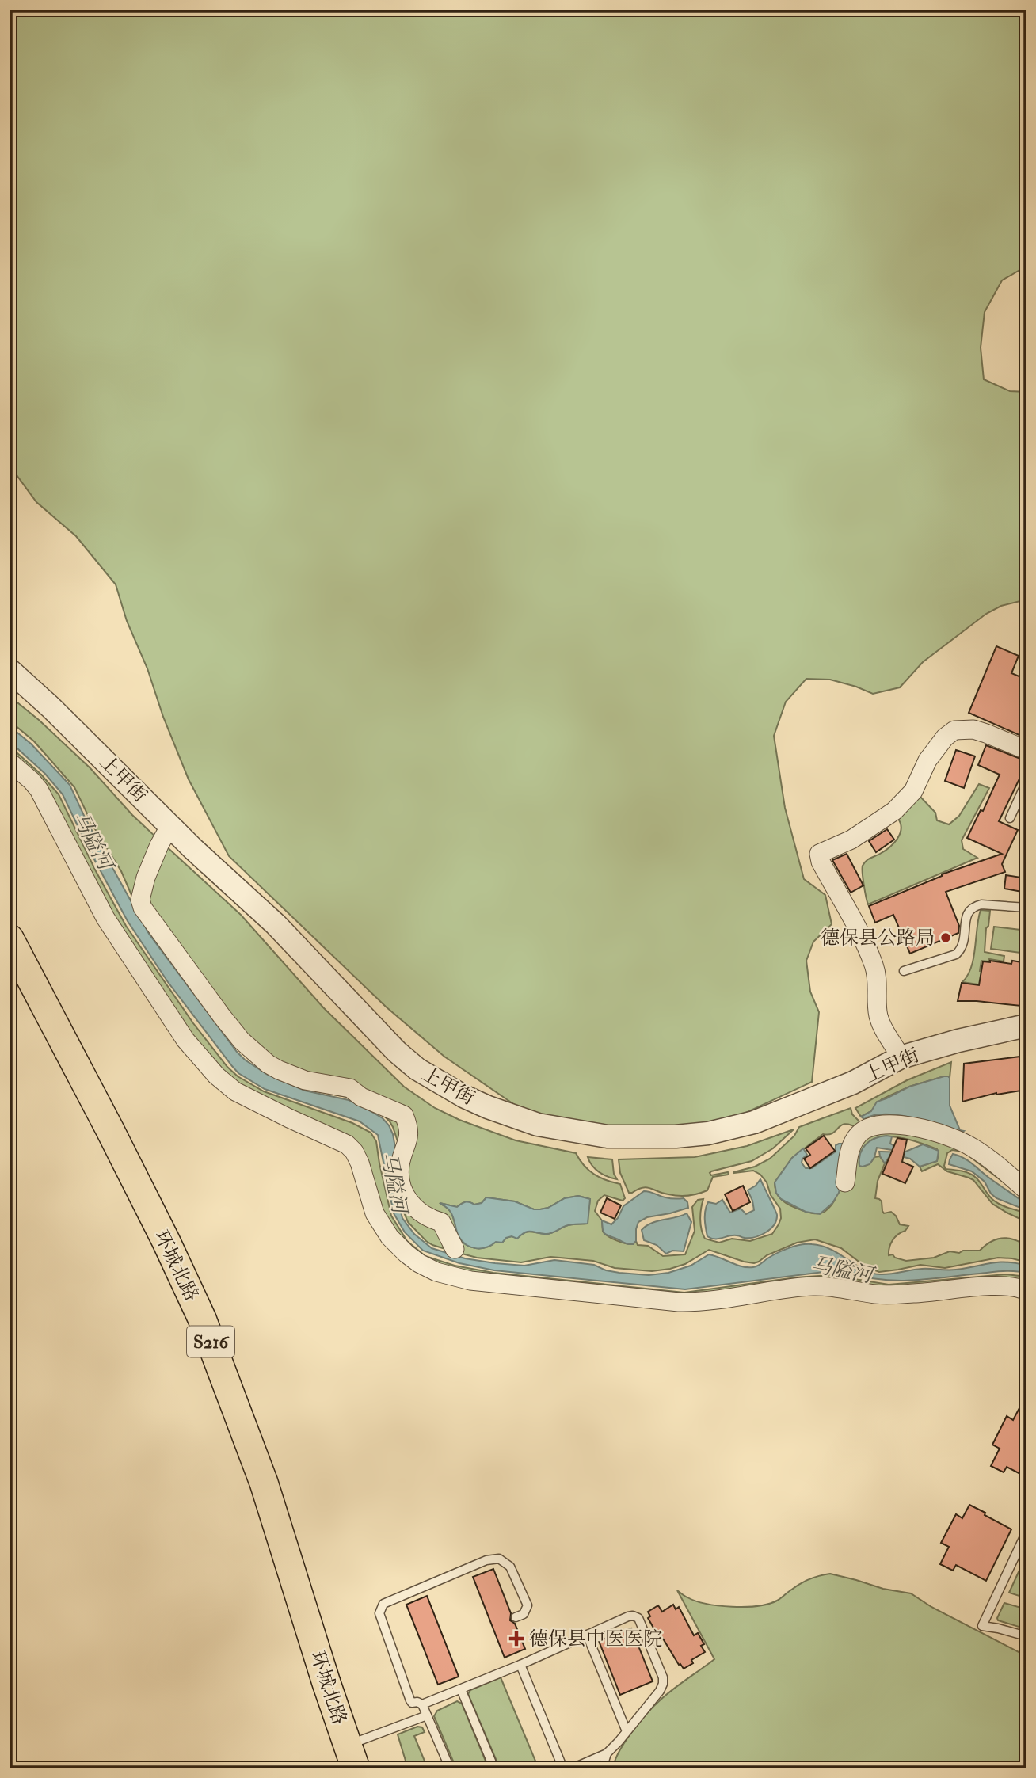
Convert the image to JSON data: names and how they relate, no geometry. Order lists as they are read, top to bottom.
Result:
{
  "streets": {
    "main road": ["环城北路", "S216"],
    "street": ["上甲街"]
  },
  "water": ["马隘河"],
  "places": {
    "other": ["德保县公路局"],
    "health": ["德保县中医医院"]
  }
}
